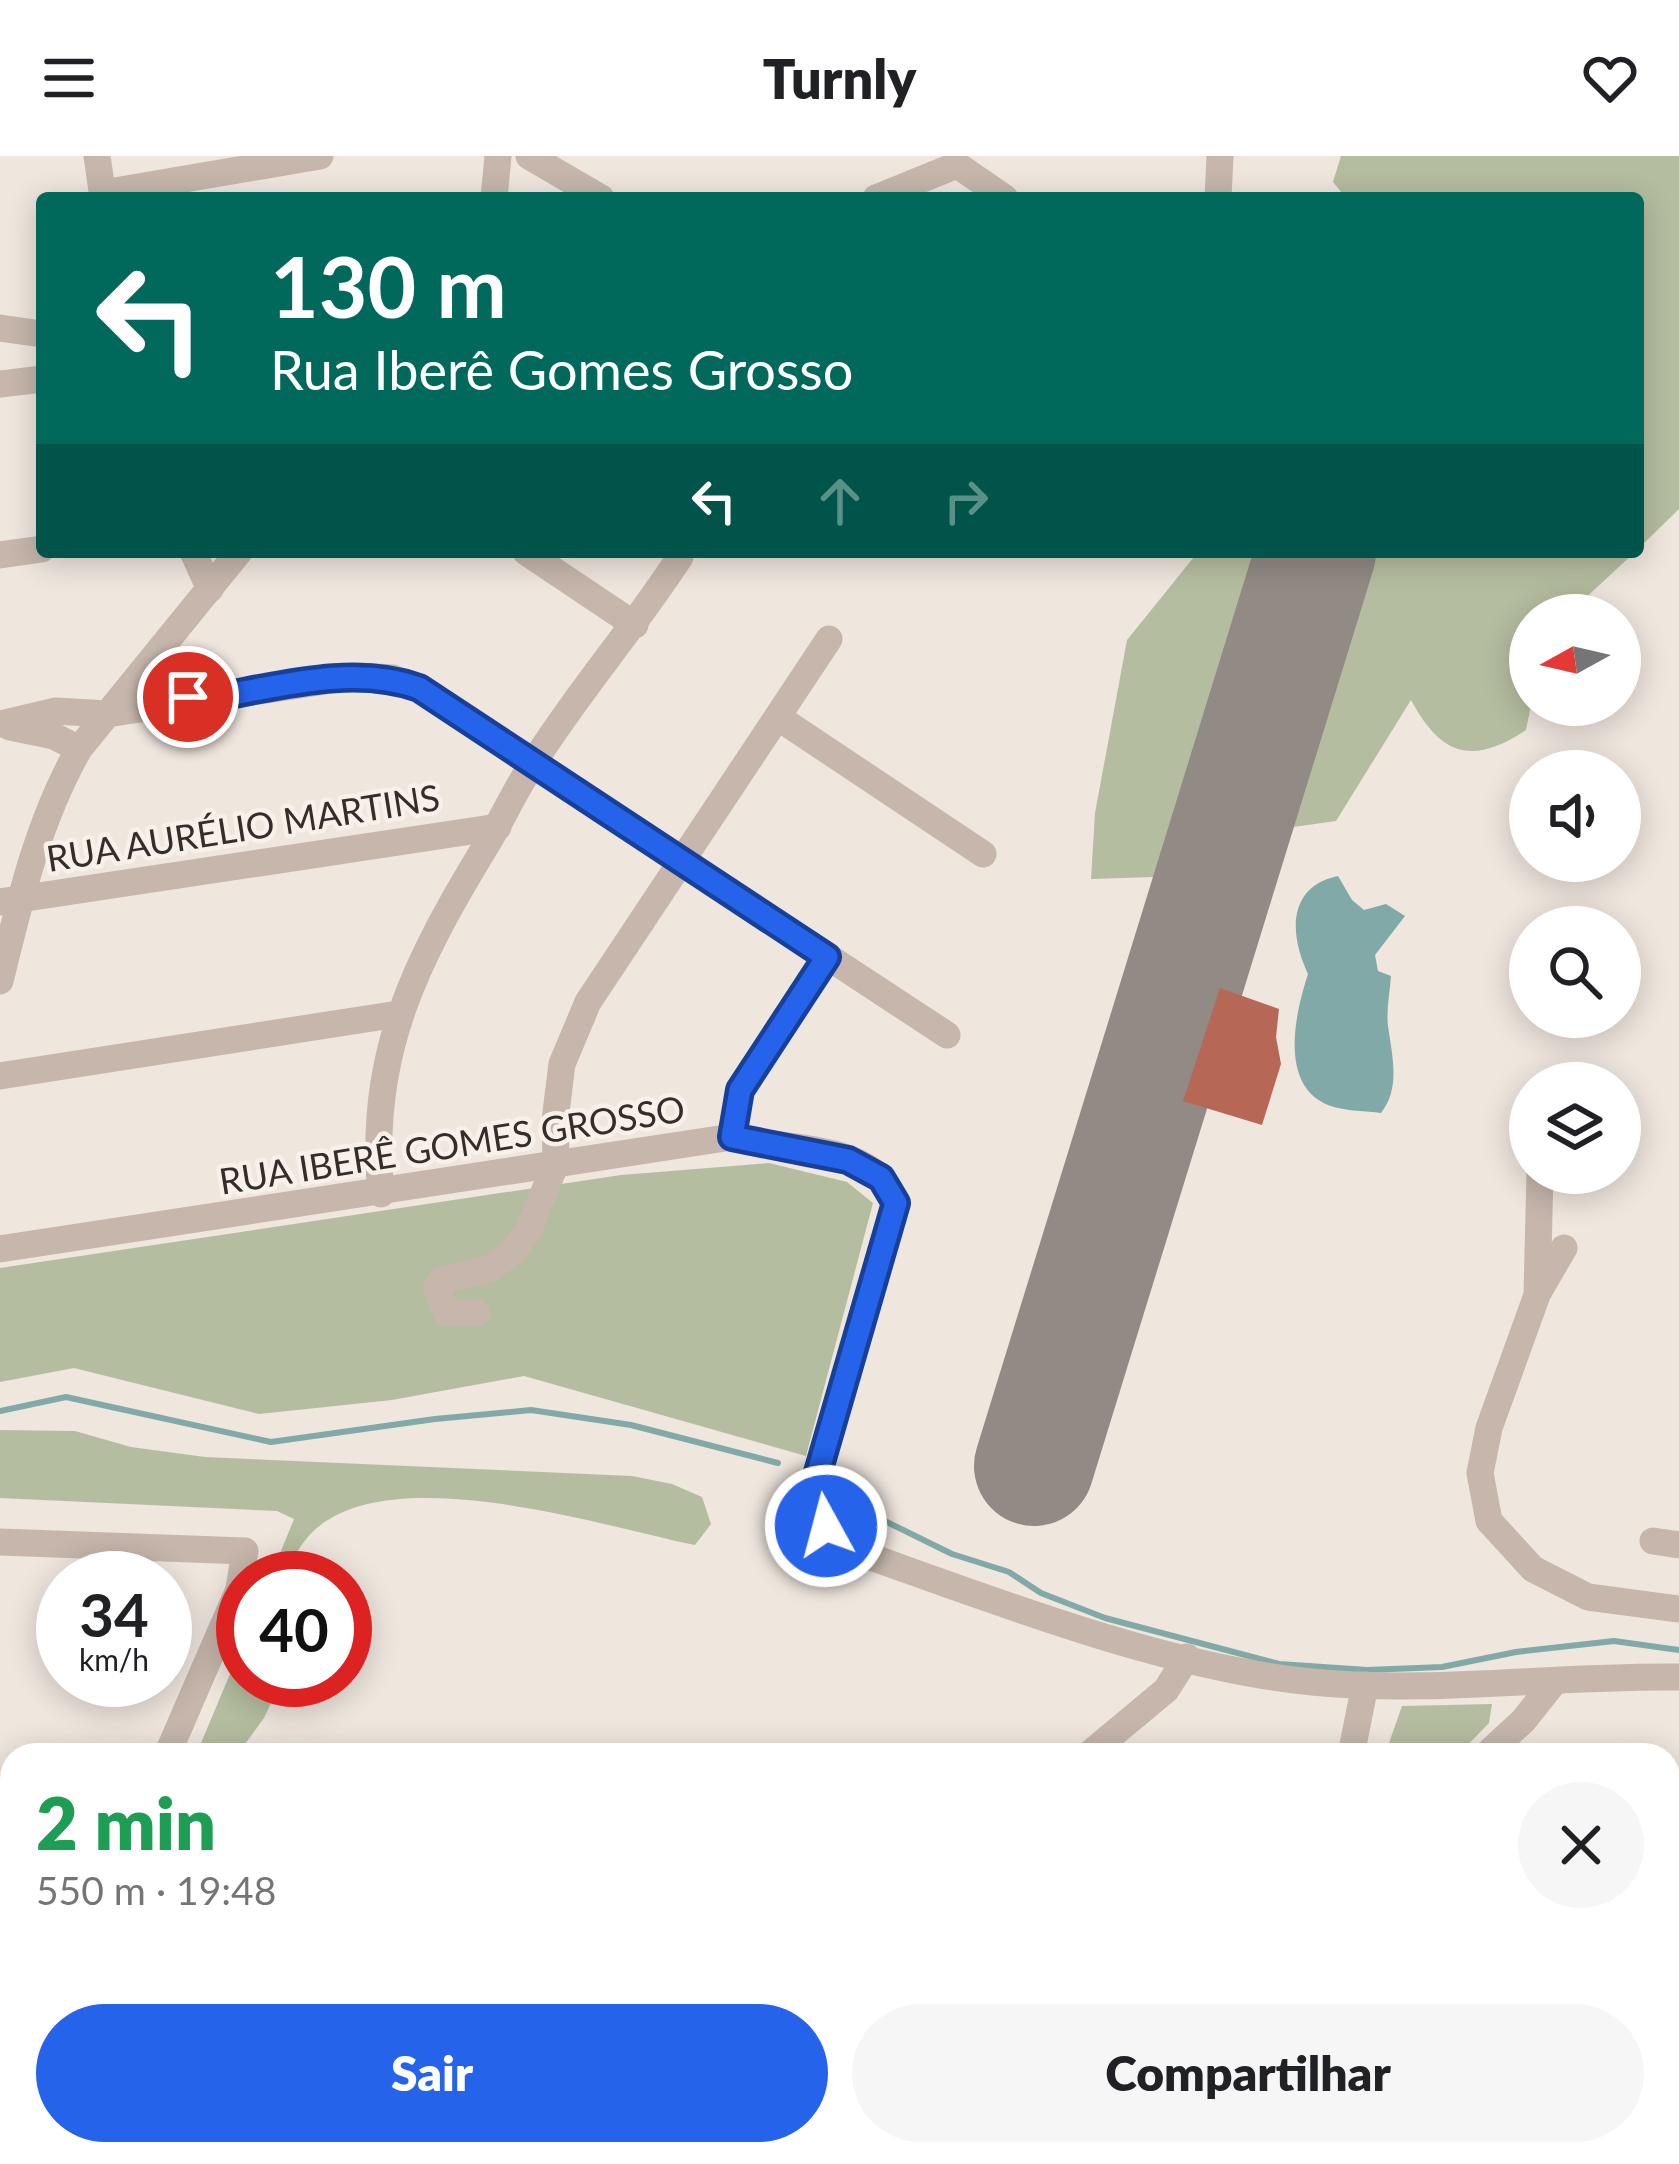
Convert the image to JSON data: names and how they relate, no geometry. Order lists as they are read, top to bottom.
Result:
{
  "streets": {
    "street": ["RUA AURÉLIO MARTINS", "RUA IBERÊ GOMES GROSSO"]
  },
  "north": "left",
  "page": {
    "header": "Turnly",
    "turn": ["130 m", "Rua Iberê Gomes Grosso"],
    "speed": "34 km/h",
    "limit": "40",
    "heading": ["2 min", "550 m · 19:48"],
    "buttons": ["Sair", "Compartilhar"]
  }
}
